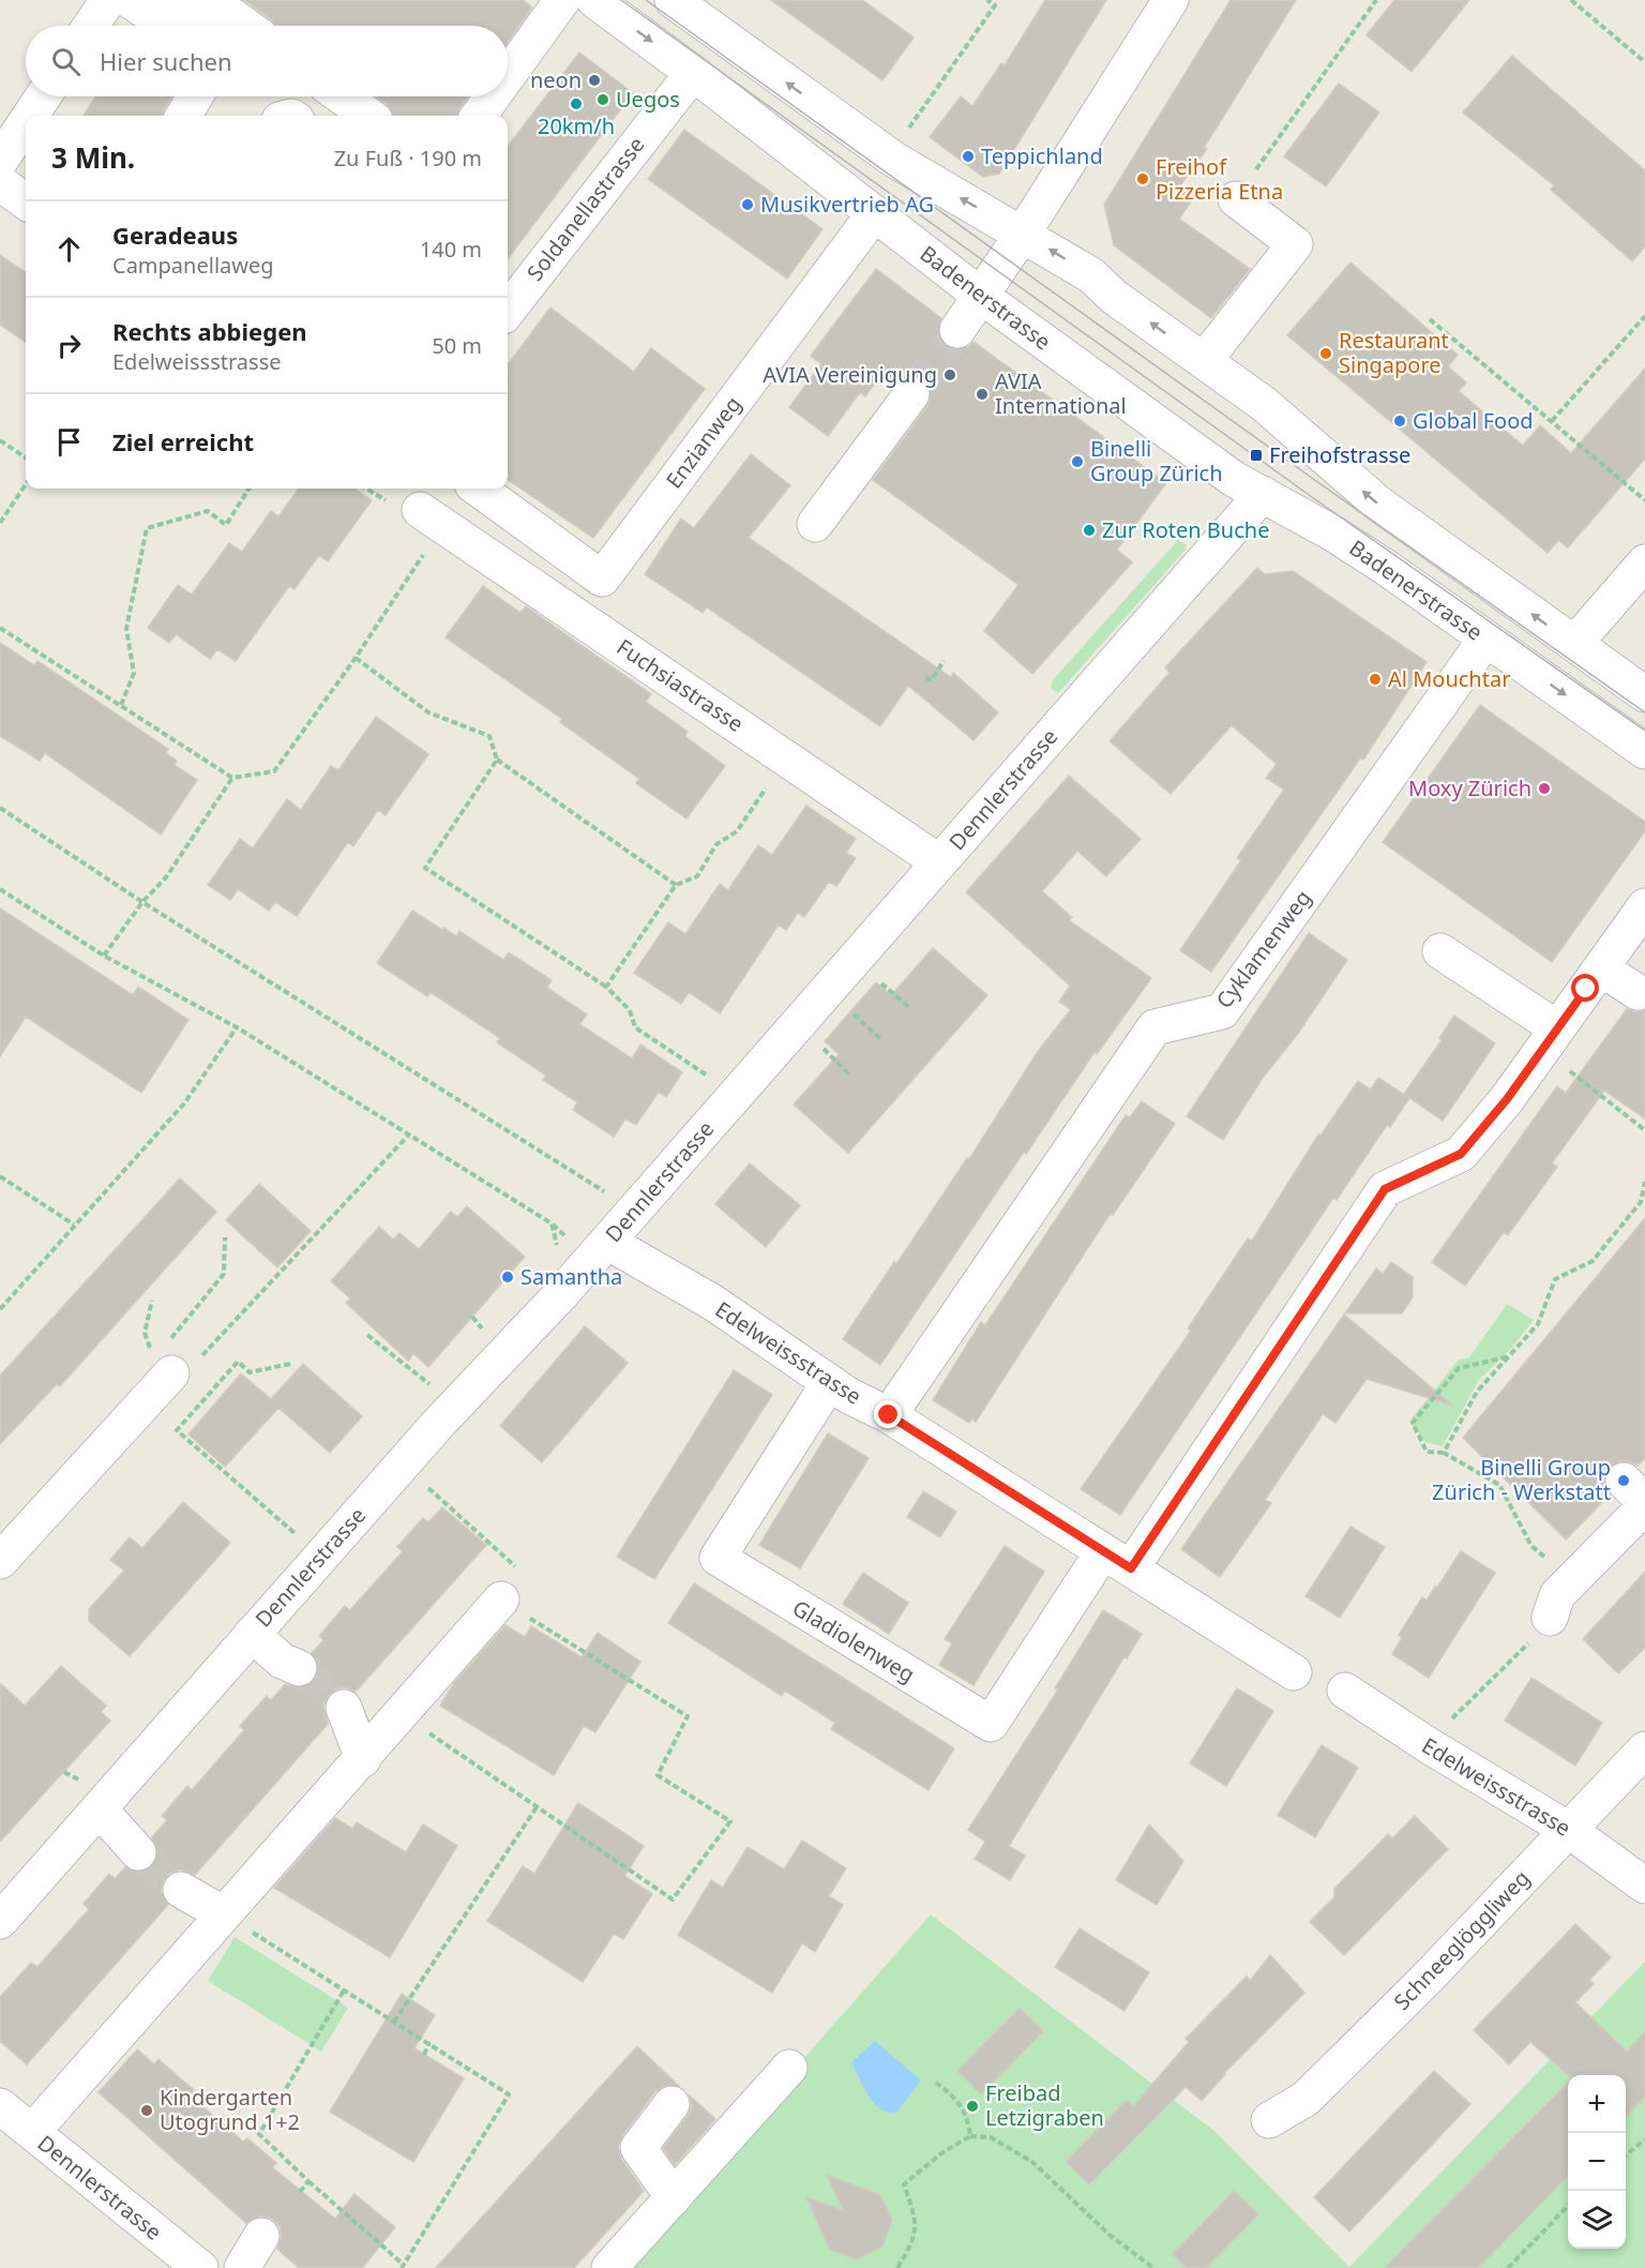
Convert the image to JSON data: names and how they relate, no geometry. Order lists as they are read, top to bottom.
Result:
{
  "streets": {
    "street": [
      "Soldanellastrasse",
      "Badenerstrasse",
      "Enzianweg",
      "Fuchsiastrasse",
      "Dennlerstrasse",
      "Cyklamenweg",
      "Edelweissstrasse",
      "Gladiolenweg",
      "Schneeglöggliweg"
    ]
  },
  "crossings": [
    ["Soldanellastrasse", "Badenerstrasse"],
    ["Badenerstrasse", "Enzianweg"],
    ["Badenerstrasse", "Dennlerstrasse"],
    ["Badenerstrasse", "Cyklamenweg"],
    ["Fuchsiastrasse", "Dennlerstrasse"],
    ["Dennlerstrasse", "Edelweissstrasse"],
    ["Cyklamenweg", "Edelweissstrasse"],
    ["Edelweissstrasse", "Gladiolenweg"],
    ["Edelweissstrasse", "Schneeglöggliweg"]
  ],
  "places": {
    "other": [
      "neon",
      "Uegos",
      "20km/h",
      "Teppichland",
      "Freihof Pizzeria Etna",
      "Musikvertrieb AG",
      "Restaurant Singapore",
      "AVIA Vereinigung",
      "AVIA International",
      "Global Food",
      "Binelli Group Zürich",
      "Zur Roten Buche",
      "Al Mouchtar",
      "Moxy Zürich",
      "Samantha",
      "Binelli Group Zürich - Werkstatt",
      "Freibad Letzigraben",
      "Kindergarten Utogrund 1+2"
    ],
    "transit": ["Freihofstrasse"]
  },
  "page": {
    "search": "Hier suchen",
    "heading": ["3 Min.", "Zu Fuß · 190 m"],
    "list": [
      ["Geradeaus", "Campanellaweg", "140 m"],
      ["Rechts abbiegen", "Edelweissstrasse", "50 m"],
      "Ziel erreicht"
    ],
    "map_buttons": ["+", "−"]
  }
}
